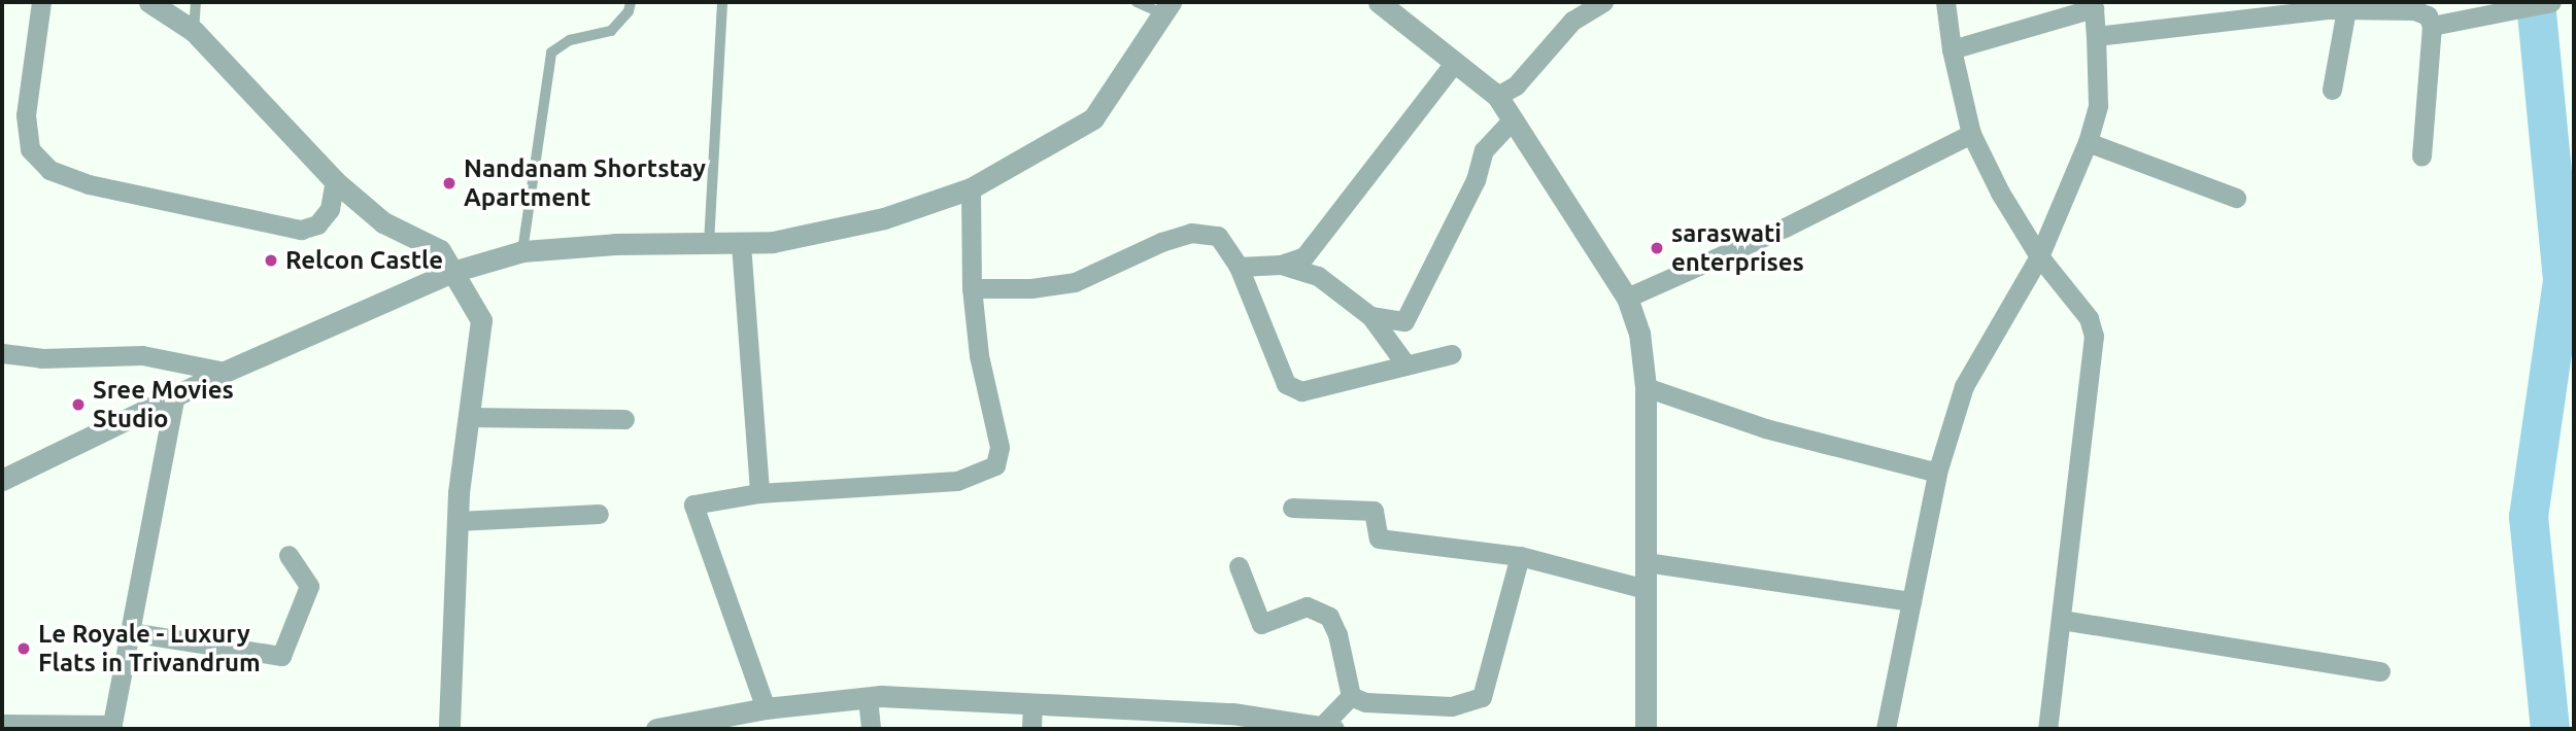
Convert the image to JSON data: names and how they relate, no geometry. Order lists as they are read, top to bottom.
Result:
{
  "places": [
    "Nandanam Shortstay Apartment",
    "saraswati enterprises",
    "Relcon Castle",
    "Sree Movies Studio",
    "Le Royale - Luxury Flats in Trivandrum"
  ]
}
